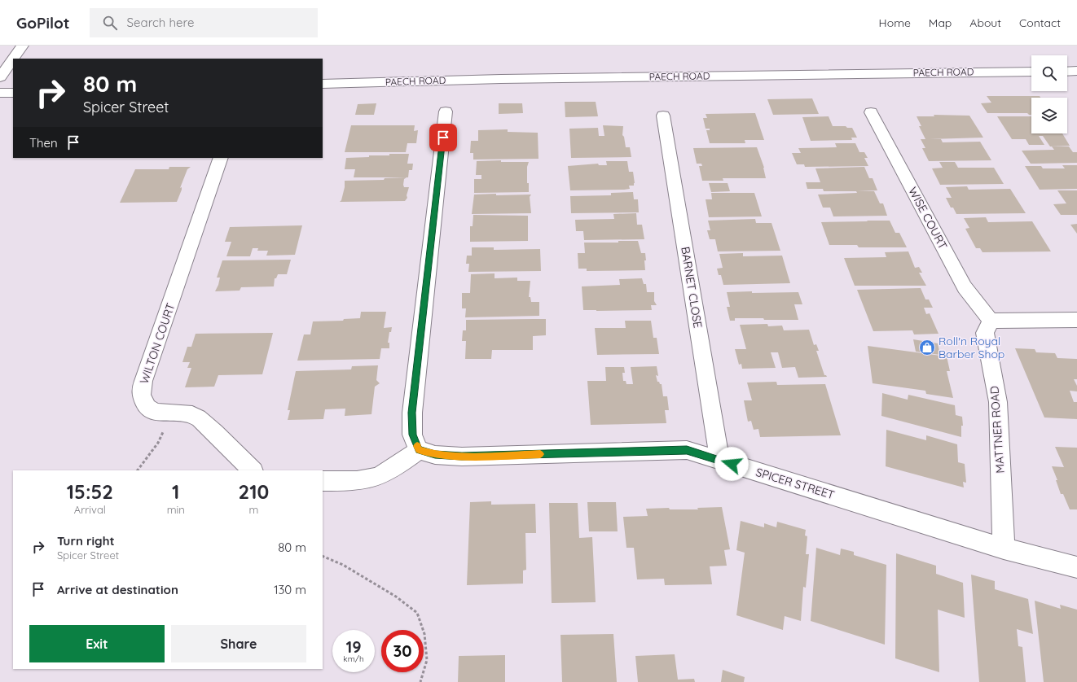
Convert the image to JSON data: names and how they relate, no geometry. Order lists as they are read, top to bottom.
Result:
{
  "streets": {
    "street": [
      "PAECH ROAD",
      "WISE COURT",
      "BARNET CLOSE",
      "WILTON COURT",
      "MATTNER ROAD",
      "SPICER STREET"
    ]
  },
  "crossings": [
    ["WISE COURT", "MATTNER ROAD"],
    ["BARNET CLOSE", "SPICER STREET"],
    ["MATTNER ROAD", "SPICER STREET"]
  ],
  "places": {
    "shop": ["Roll'n Royal Barber Shop"]
  },
  "page": {
    "header": "GoPilot",
    "search": "Search here",
    "nav": [
      "Home",
      "Map",
      "About",
      "Contact"
    ],
    "turn": ["80 m", "Spicer Street"],
    "then": "Then",
    "eta": [
      "15:52",
      "Arrival",
      "1",
      "min",
      "210",
      "m"
    ],
    "list": [
      {
        "name": "Turn right",
        "note": "Spicer Street",
        "value": "80 m"
      },
      {
        "name": "Arrive at destination",
        "value": "130 m"
      }
    ],
    "buttons": ["Exit", "Share"],
    "speed": "19 km/h",
    "limit": "30"
  }
}
